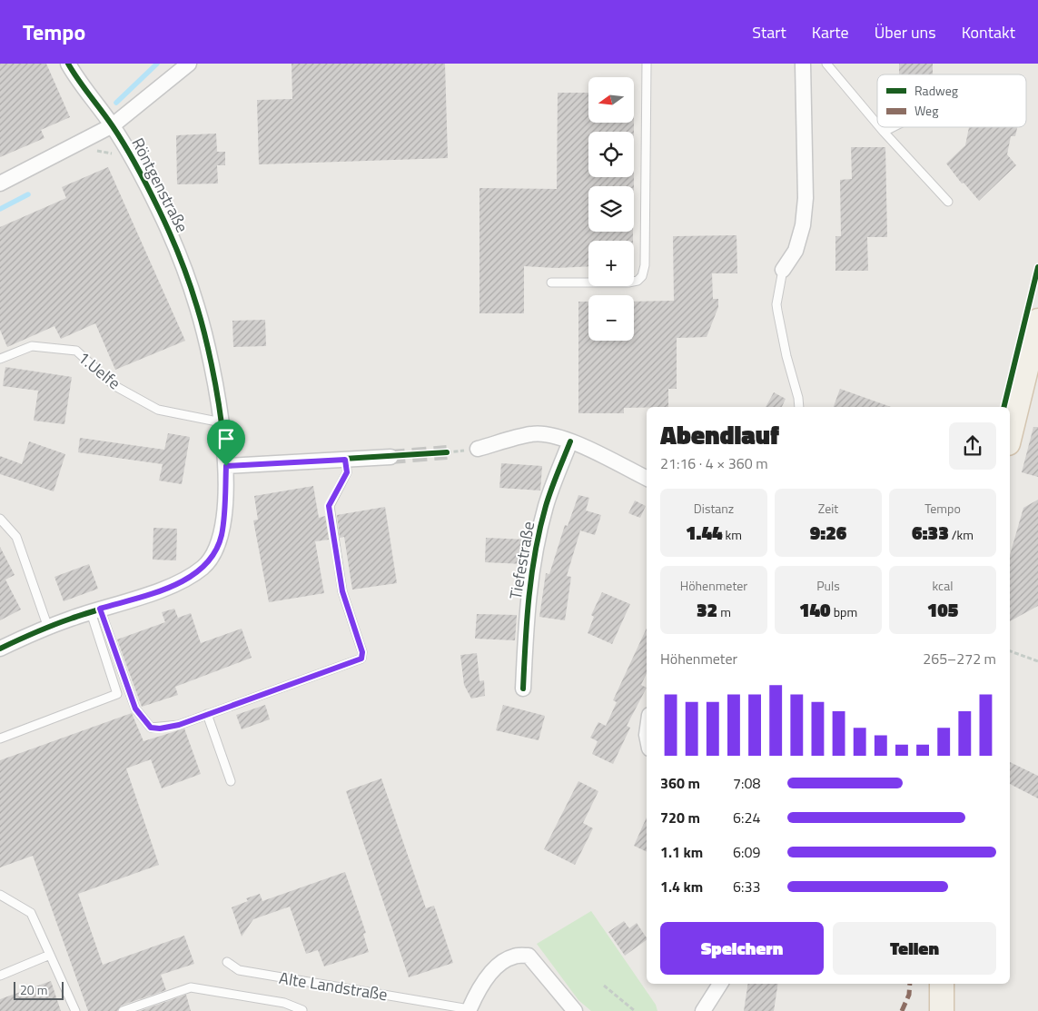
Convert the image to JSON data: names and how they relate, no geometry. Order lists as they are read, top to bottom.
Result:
{
  "streets": {
    "street": ["Röntgenstraße", "Tiefestraße", "Alte Landstraße"],
    "lane": ["1.Uelfe"]
  },
  "crossings": [
    ["Röntgenstraße", "1.Uelfe"]
  ],
  "legend": ["Radweg", "Weg"],
  "scale_bar": "20 m",
  "north": "left",
  "page": {
    "header": "Tempo",
    "nav": [
      "Start",
      "Karte",
      "Über uns",
      "Kontakt"
    ],
    "map_buttons": ["+", "−"],
    "heading": ["Abendlauf", "21:16 · 4 × 360 m"],
    "stats": [
      ["Distanz", "1.44 km"],
      ["Zeit", "9:26"],
      ["Tempo", "6:33 /km"],
      ["Höhenmeter", "32 m"],
      ["Puls", "140 bpm"],
      ["kcal", "105"]
    ],
    "chart": ["Höhenmeter", "265–272 m"],
    "list": [
      {
        "name": "360 m",
        "note": "7:08"
      },
      {
        "name": "720 m",
        "note": "6:24"
      },
      {
        "name": "1.1 km",
        "note": "6:09"
      },
      {
        "name": "1.4 km",
        "note": "6:33"
      }
    ],
    "buttons": ["Speichern", "Teilen"],
    "scale": "20 m"
  }
}
